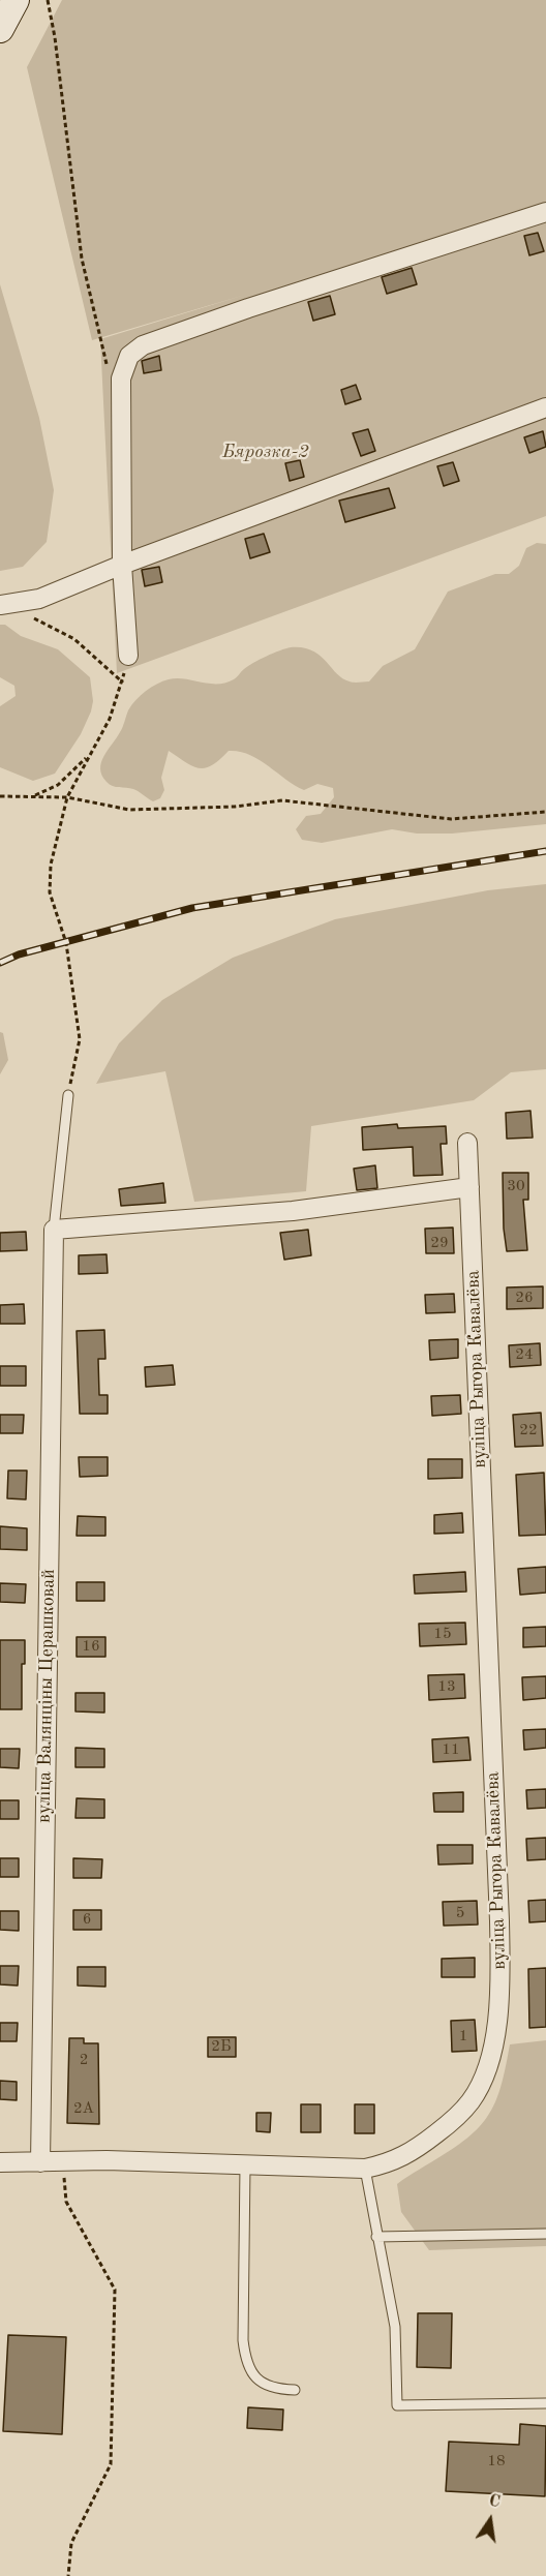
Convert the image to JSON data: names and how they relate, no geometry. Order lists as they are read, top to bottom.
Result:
{
  "streets": {
    "street": ["вуліца Рыгора Кавалёва", "вуліца Валянціны Церашковай"]
  },
  "crossings": [
    ["вуліца Рыгора Кавалёва", "вуліца Валянціны Церашковай"]
  ],
  "parks": ["Бярозка-2"],
  "house_numbers": [
    "30",
    "29",
    "26",
    "24",
    "22",
    "15",
    "16",
    "13",
    "11",
    "5",
    "6",
    "1",
    "2Б",
    "2",
    "2А",
    "18"
  ],
  "north": "top"
}
